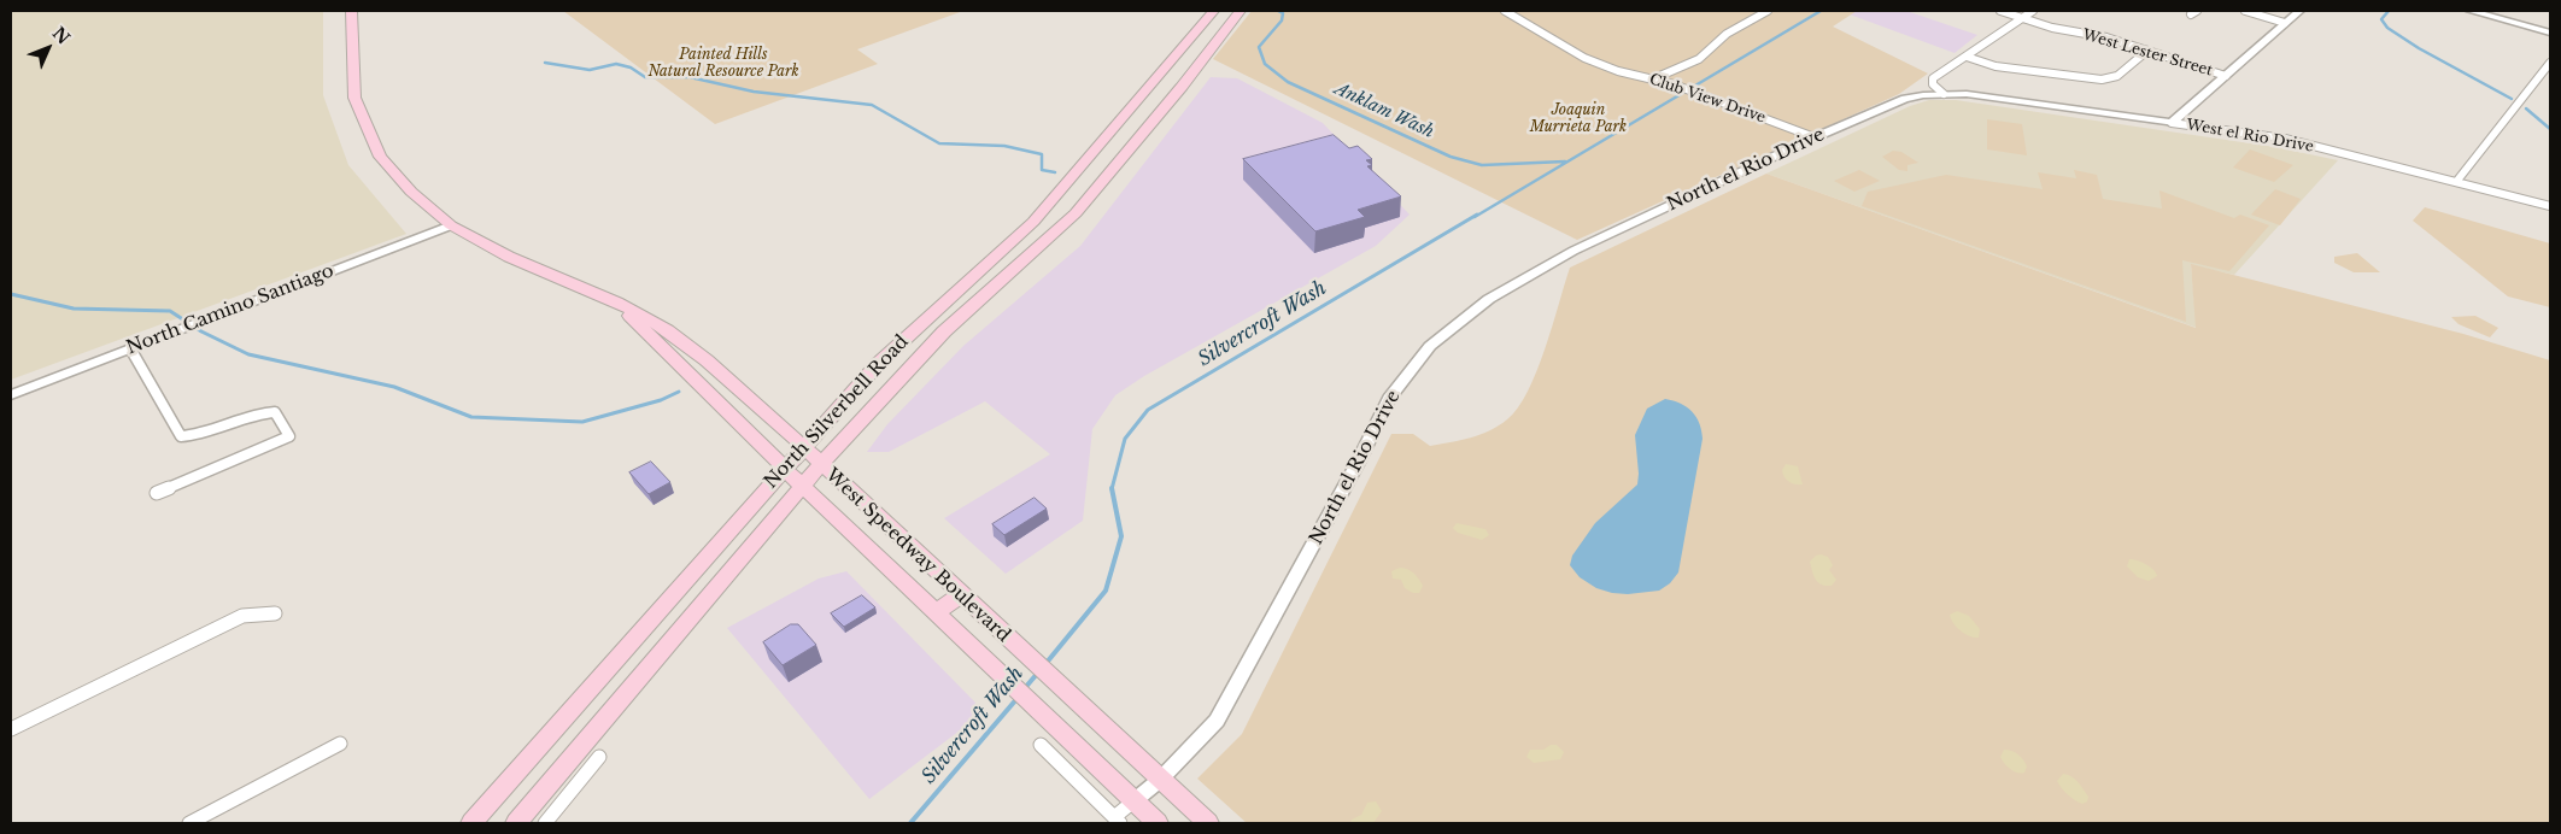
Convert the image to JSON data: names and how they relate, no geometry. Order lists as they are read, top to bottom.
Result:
{
  "streets": {
    "main road": ["North Silverbell Road", "West Speedway Boulevard"],
    "street": [
      "West Lester Street",
      "Club View Drive",
      "West el Rio Drive",
      "North el Rio Drive",
      "North Camino Santiago"
    ]
  },
  "crossings": [
    ["Club View Drive", "North el Rio Drive"],
    ["West el Rio Drive", "North el Rio Drive"],
    ["North el Rio Drive", "West Speedway Boulevard"],
    ["North Camino Santiago", "West Speedway Boulevard"],
    ["North Silverbell Road", "West Speedway Boulevard"]
  ],
  "water": ["Anklam Wash", "Silvercroft Wash"],
  "parks": ["Painted Hills Natural Resource Park", "Joaquin Murrieta Park"],
  "north": "top right"
}
